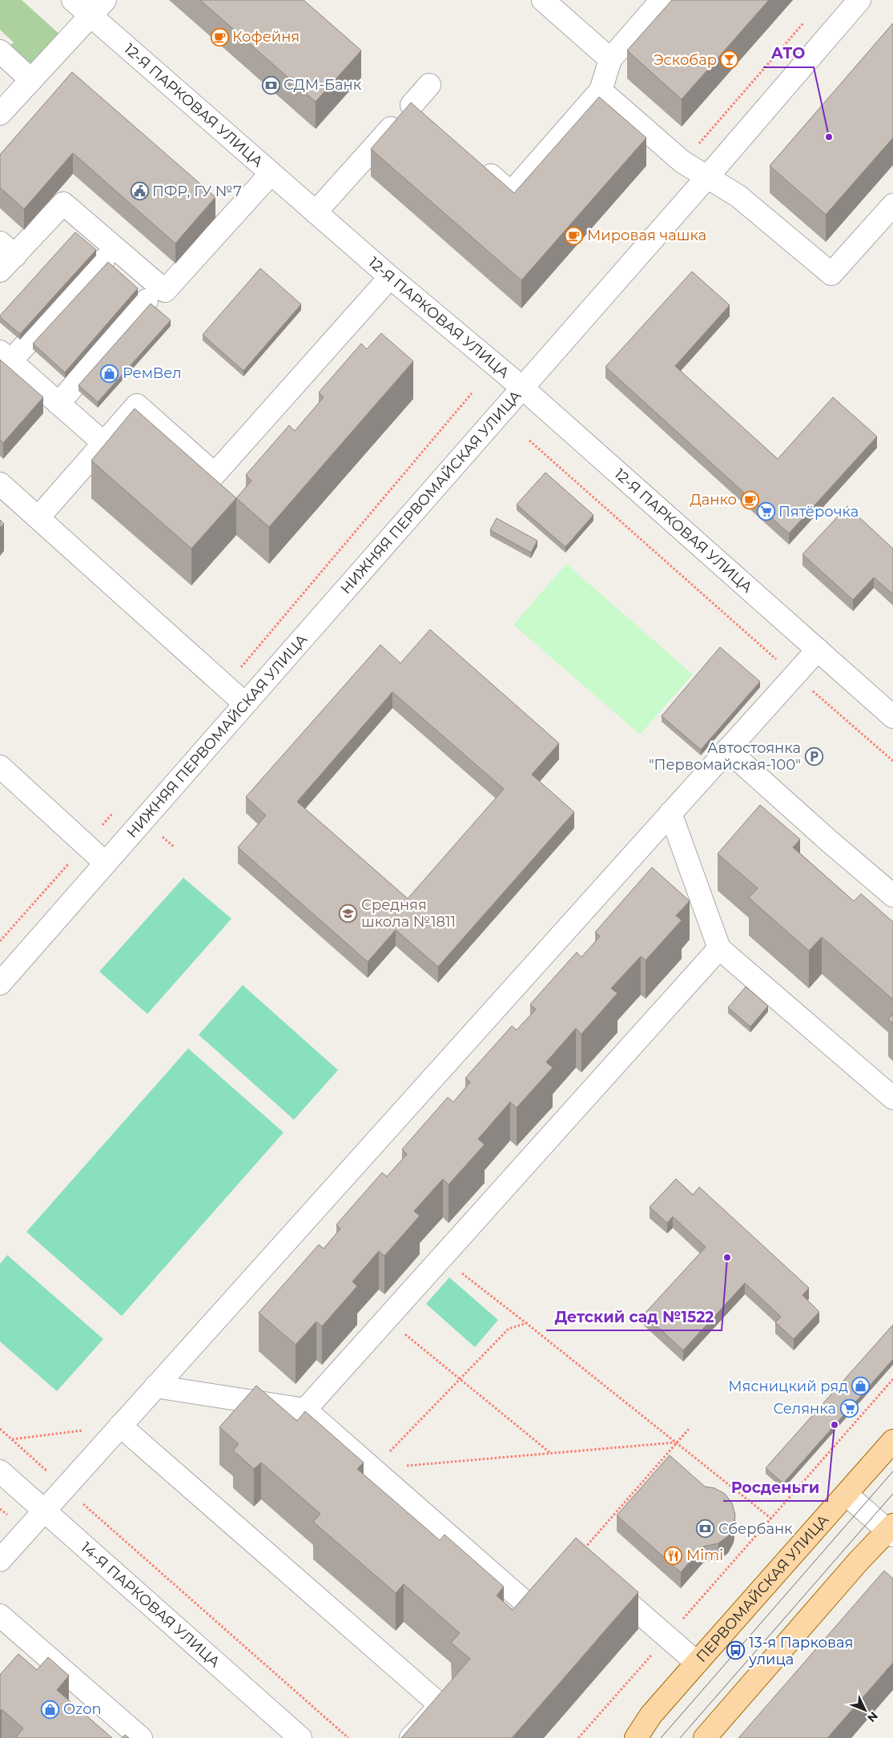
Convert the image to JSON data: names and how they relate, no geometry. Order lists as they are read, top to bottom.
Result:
{
  "streets": {
    "main road": ["ПЕРВОМАЙСКАЯ УЛИЦА"],
    "street": ["12-Я ПАРКОВАЯ УЛИЦА", "НИЖНЯЯ ПЕРВОМАЙСКАЯ УЛИЦА", "14-Я ПАРКОВАЯ УЛИЦА"]
  },
  "crossings": [
    ["12-Я ПАРКОВАЯ УЛИЦА", "НИЖНЯЯ ПЕРВОМАЙСКАЯ УЛИЦА"]
  ],
  "places": {
    "cafe": ["Кофейня", "Мировая чашка", "Данко"],
    "bar": ["Эскобар"],
    "bank": ["СДМ-Банк", "Сбербанк"],
    "other": ["АТО", "Детский сад №1522", "Росденьги"],
    "public building": ["ПФР, ГУ №7"],
    "shop": ["РемВел", "Мясницкий ряд", "Ozon"],
    "supermarket": ["Пятёрочка", "Селянка"],
    "parking": ["Автостоянка \"Первомайская-100\""],
    "school or university": ["Средняя школа №1811"],
    "restaurant": ["Mimi"],
    "bus stop": ["13-я Парковая улица"]
  },
  "north": "bottom right"
}
